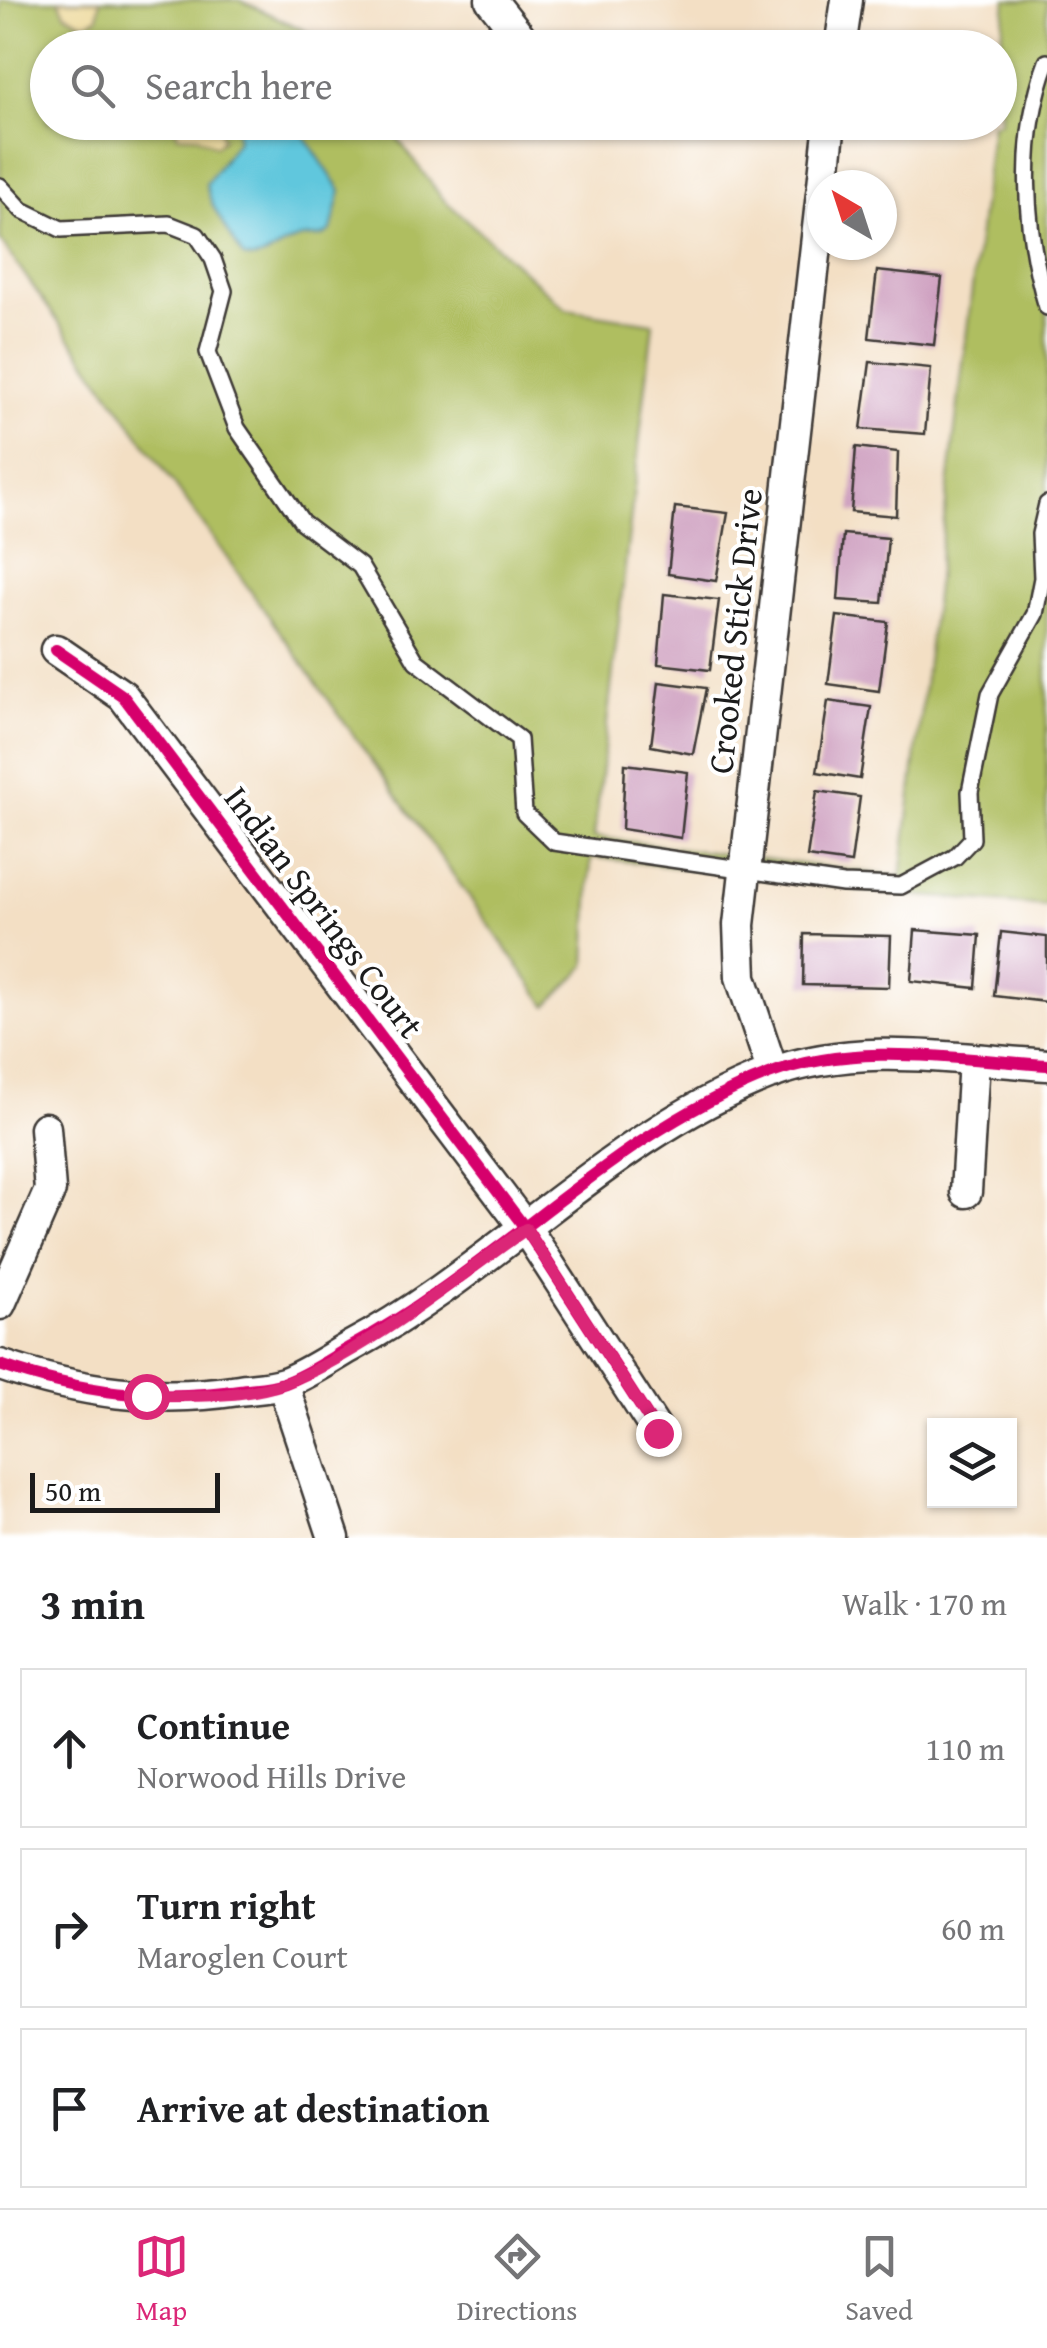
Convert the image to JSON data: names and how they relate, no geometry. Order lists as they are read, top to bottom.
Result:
{
  "streets": {
    "street": ["Crooked Stick Drive", "Indian Springs Court"]
  },
  "scale_bar": "50 m",
  "north": "top left",
  "page": {
    "search": "Search here",
    "scale": "50 m",
    "heading": ["3 min", "Walk · 170 m"],
    "list": [
      ["Continue", "Norwood Hills Drive", "110 m"],
      ["Turn right", "Maroglen Court", "60 m"],
      "Arrive at destination"
    ],
    "nav": ["Map", "Directions", "Saved"]
  }
}
